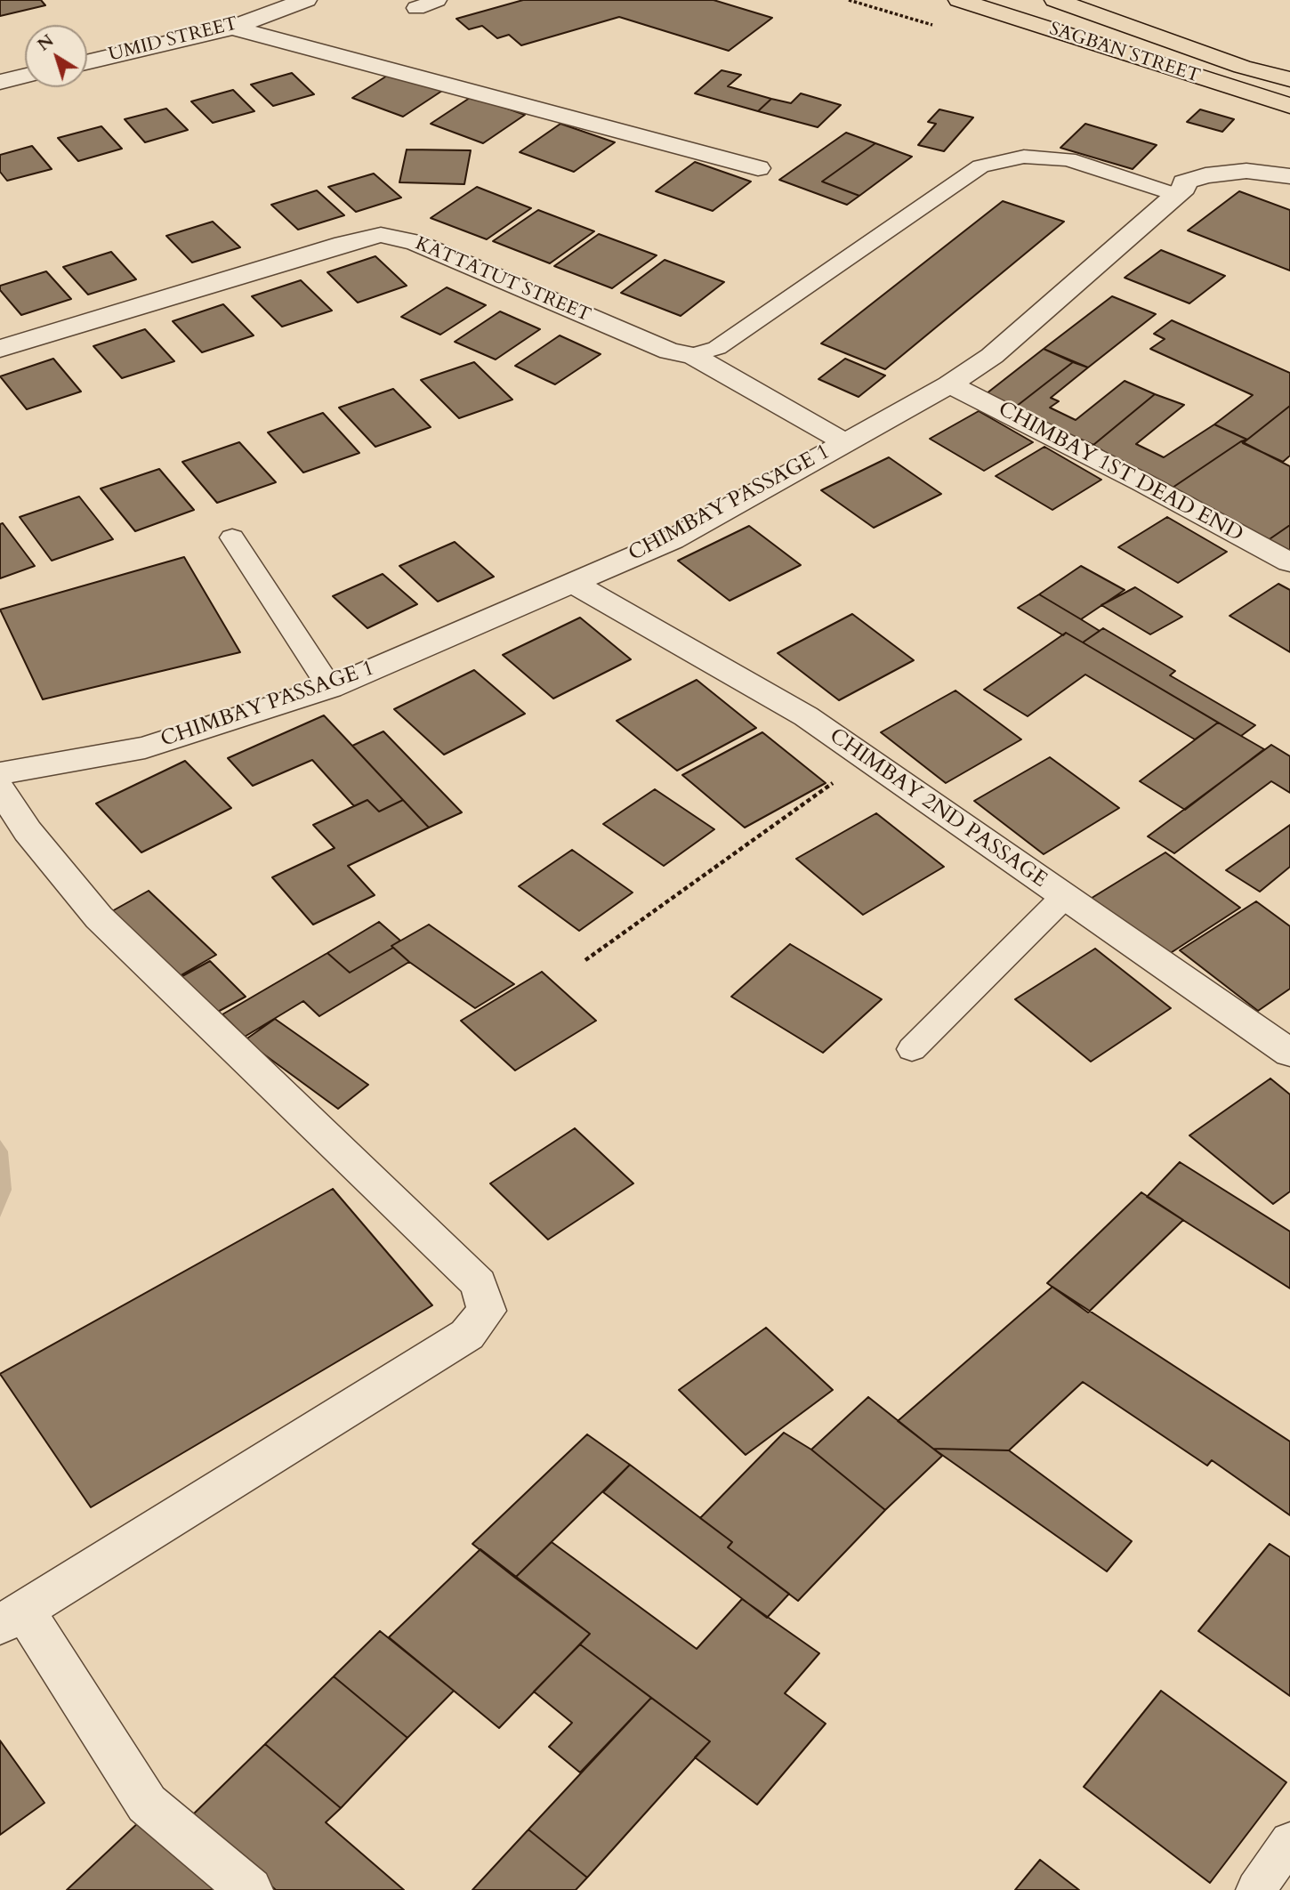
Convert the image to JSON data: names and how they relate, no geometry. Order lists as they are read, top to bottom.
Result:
{
  "streets": {
    "main road": ["SAGBAN STREET"],
    "street": [
      "UMID STREET",
      "KATTATUT STREET",
      "CHIMBAY 1ST DEAD END",
      "CHIMBAY PASSAGE 1",
      "CHIMBAY 2ND PASSAGE"
    ]
  },
  "crossings": [
    ["KATTATUT STREET", "CHIMBAY PASSAGE 1"],
    ["CHIMBAY 1ST DEAD END", "CHIMBAY PASSAGE 1"],
    ["CHIMBAY PASSAGE 1", "CHIMBAY 2ND PASSAGE"]
  ],
  "north": "top left"
}
